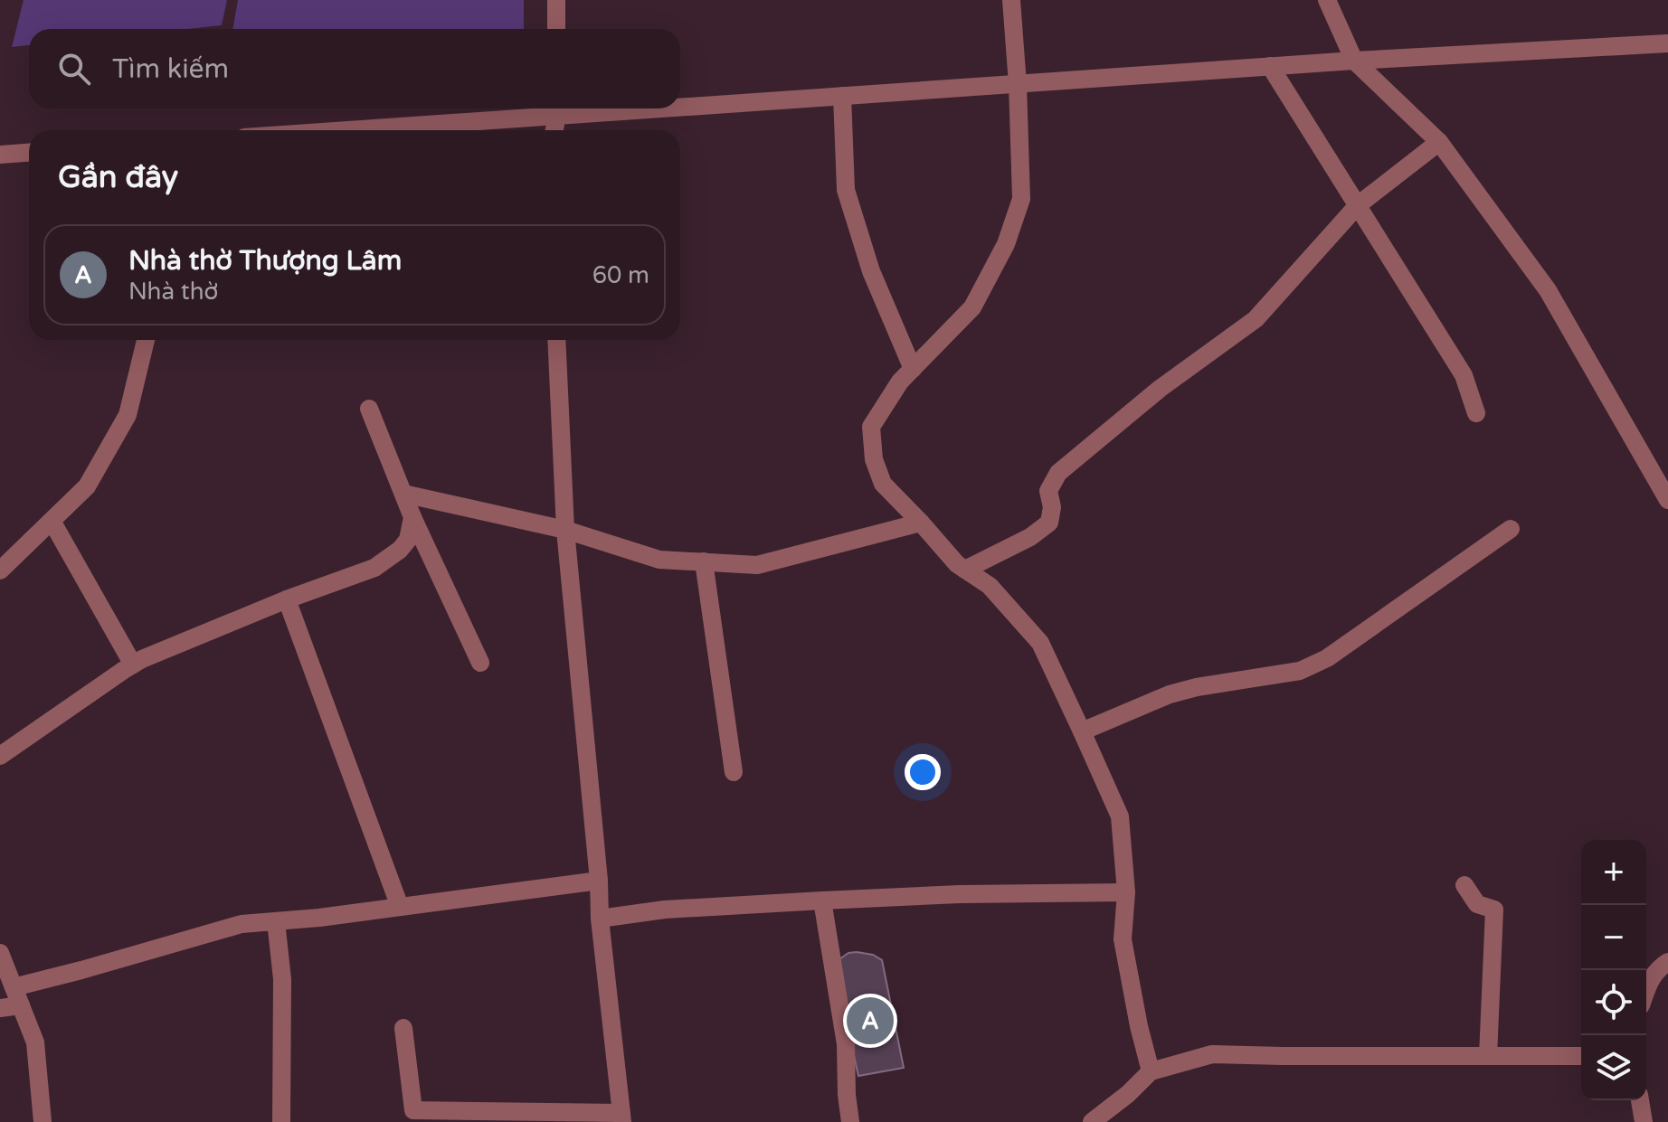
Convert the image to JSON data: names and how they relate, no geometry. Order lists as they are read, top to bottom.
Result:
{
  "page": {
    "search": "Tìm kiếm",
    "heading": "Gần đây",
    "list": [
      {
        "mark": "A",
        "name": "Nhà thờ Thượng Lâm",
        "note": "Nhà thờ",
        "value": "60 m"
      }
    ],
    "map_buttons": ["+", "−"],
    "pins": "A"
  }
}
